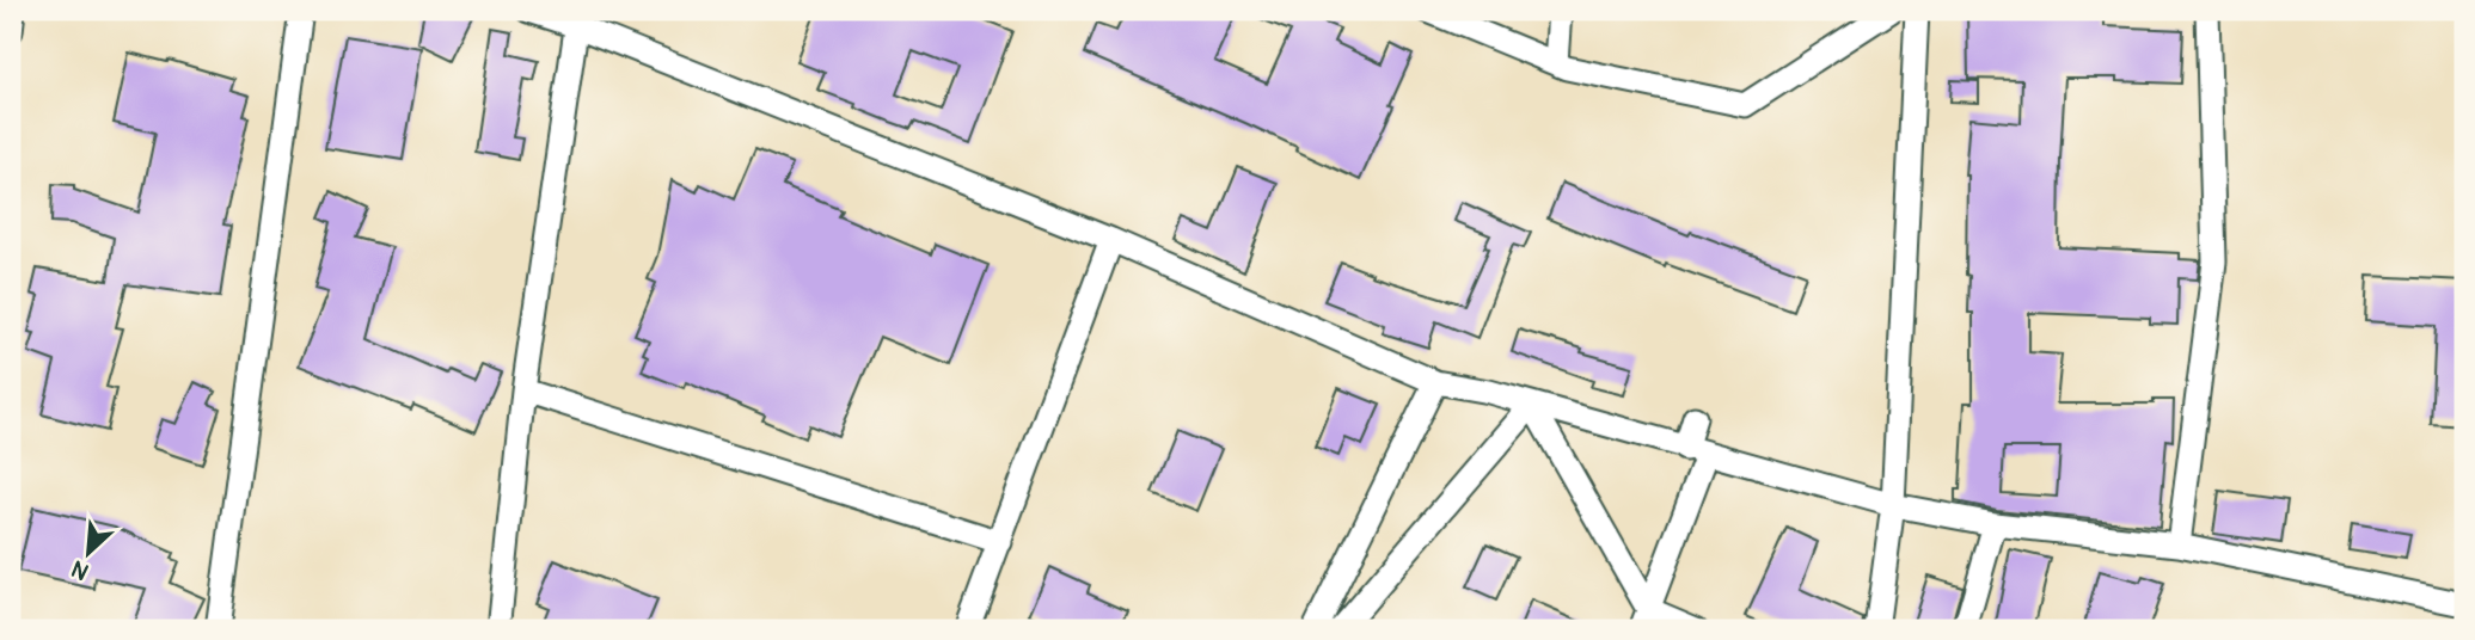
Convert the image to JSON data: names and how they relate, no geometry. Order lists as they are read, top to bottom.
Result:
{
  "north": "bottom left"
}
